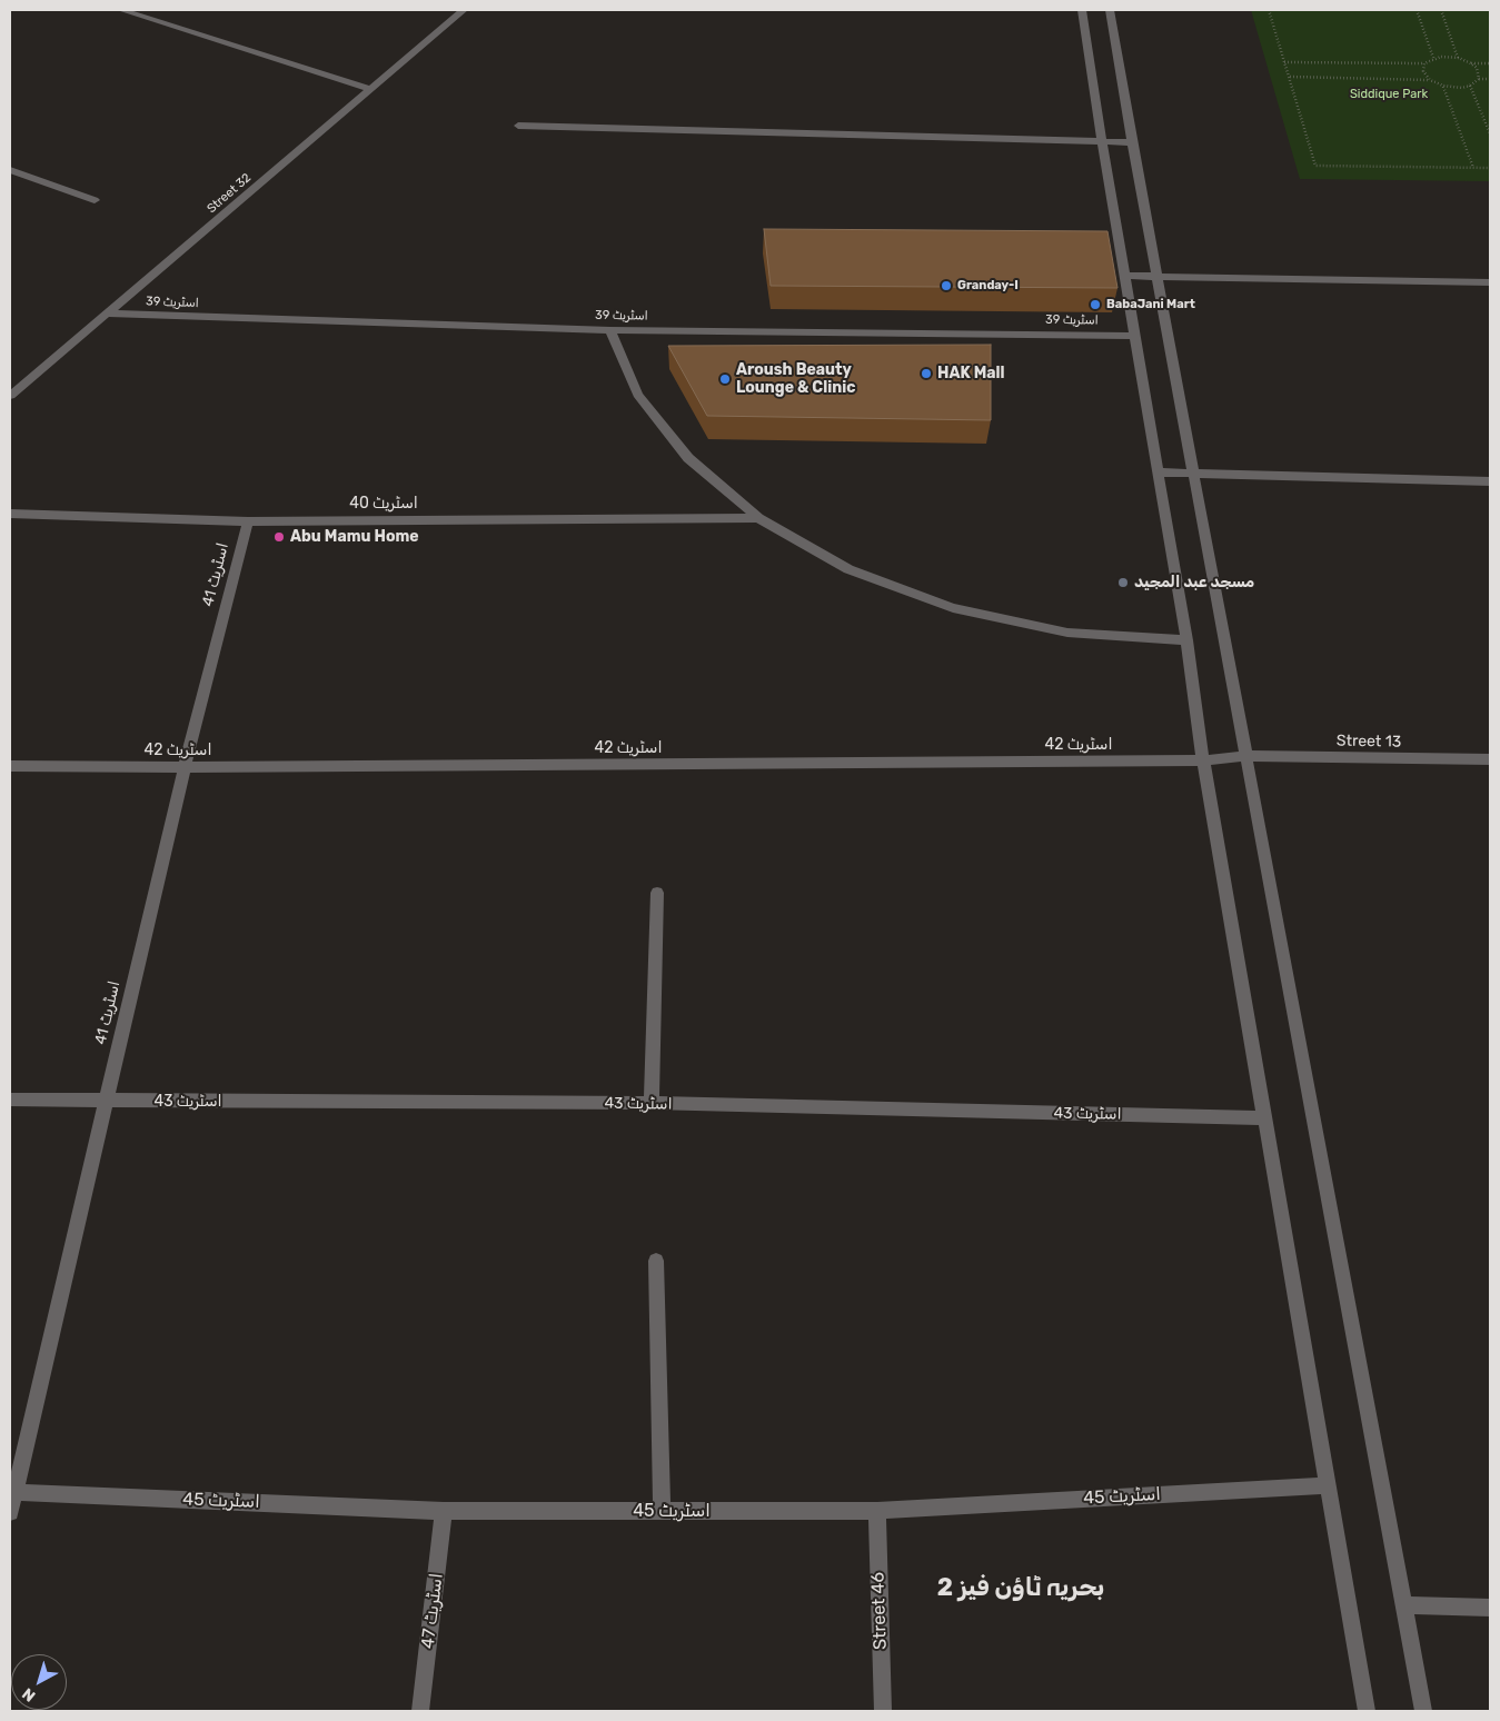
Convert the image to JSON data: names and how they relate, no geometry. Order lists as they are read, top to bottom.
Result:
{
  "streets": {
    "street": [
      "Street 32",
      "اسٹریٹ 39",
      "اسٹریٹ 40",
      "اسٹریٹ 41",
      "Street 13",
      "اسٹریٹ 42",
      "اسٹریٹ 43",
      "اسٹریٹ 45",
      "اسٹریٹ 47",
      "Street 46"
    ]
  },
  "crossings": [
    ["Street 32", "اسٹریٹ 39"],
    ["اسٹریٹ 40", "اسٹریٹ 41"],
    ["اسٹریٹ 41", "اسٹریٹ 42"],
    ["اسٹریٹ 41", "اسٹریٹ 43"],
    ["اسٹریٹ 41", "اسٹریٹ 45"],
    ["Street 13", "اسٹریٹ 42"],
    ["اسٹریٹ 45", "اسٹریٹ 47"],
    ["اسٹریٹ 45", "Street 46"]
  ],
  "districts": ["بحریہ ٹاؤن فیز 2"],
  "parks": ["Siddique Park"],
  "places": [
    "Granday-I",
    "BabaJani Mart",
    "HAK Mall",
    "Aroush Beauty Lounge & Clinic",
    "Abu Mamu Home",
    "مسجد عبد المجید"
  ],
  "north": "bottom left"
}
